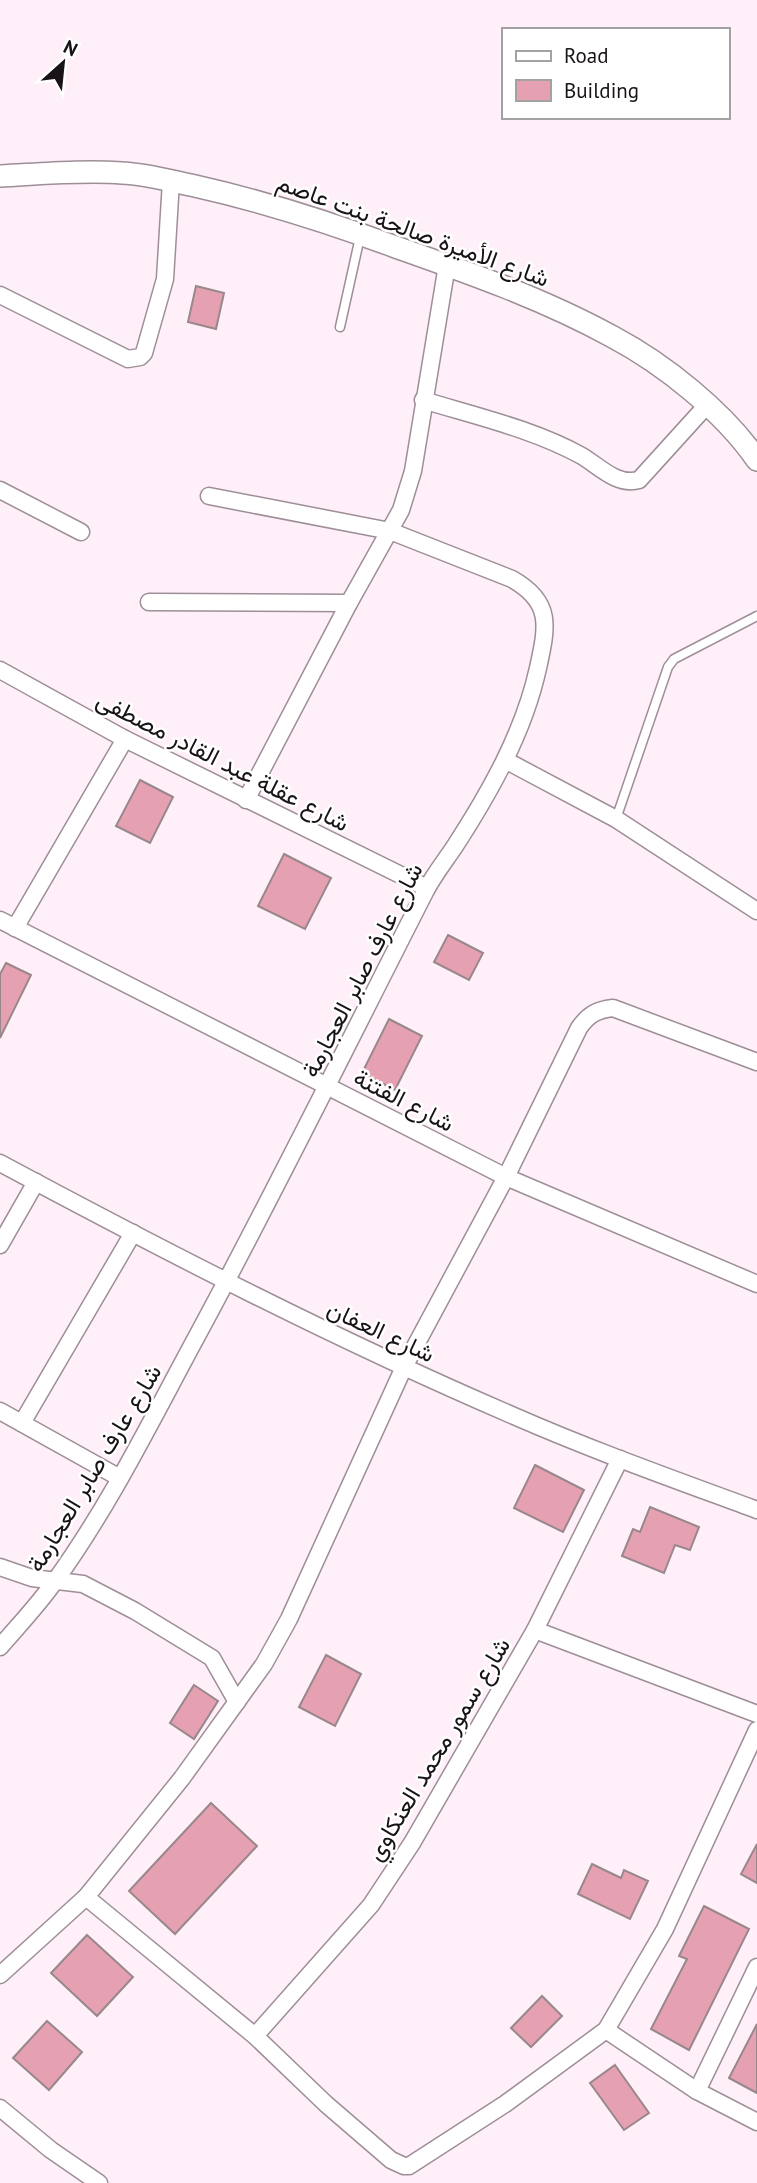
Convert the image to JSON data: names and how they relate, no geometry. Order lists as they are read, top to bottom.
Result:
{
  "streets": {
    "street": [
      "شارع الأميرة صالحة بنت عاصم",
      "شارع عقلة عبد القادر مصطفى",
      "شارع عارف صابر العجارمة",
      "شارع الفتنة",
      "شارع العفان",
      "شارع سمور محمد العنكاوي"
    ]
  },
  "crossings": [
    ["شارع عقلة عبد القادر مصطفى", "شارع عارف صابر العجارمة"],
    ["شارع عارف صابر العجارمة", "شارع الفتنة"],
    ["شارع عارف صابر العجارمة", "شارع العفان"],
    ["شارع العفان", "شارع سمور محمد العنكاوي"]
  ],
  "legend": ["Road", "Building"],
  "north": "top right"
}
